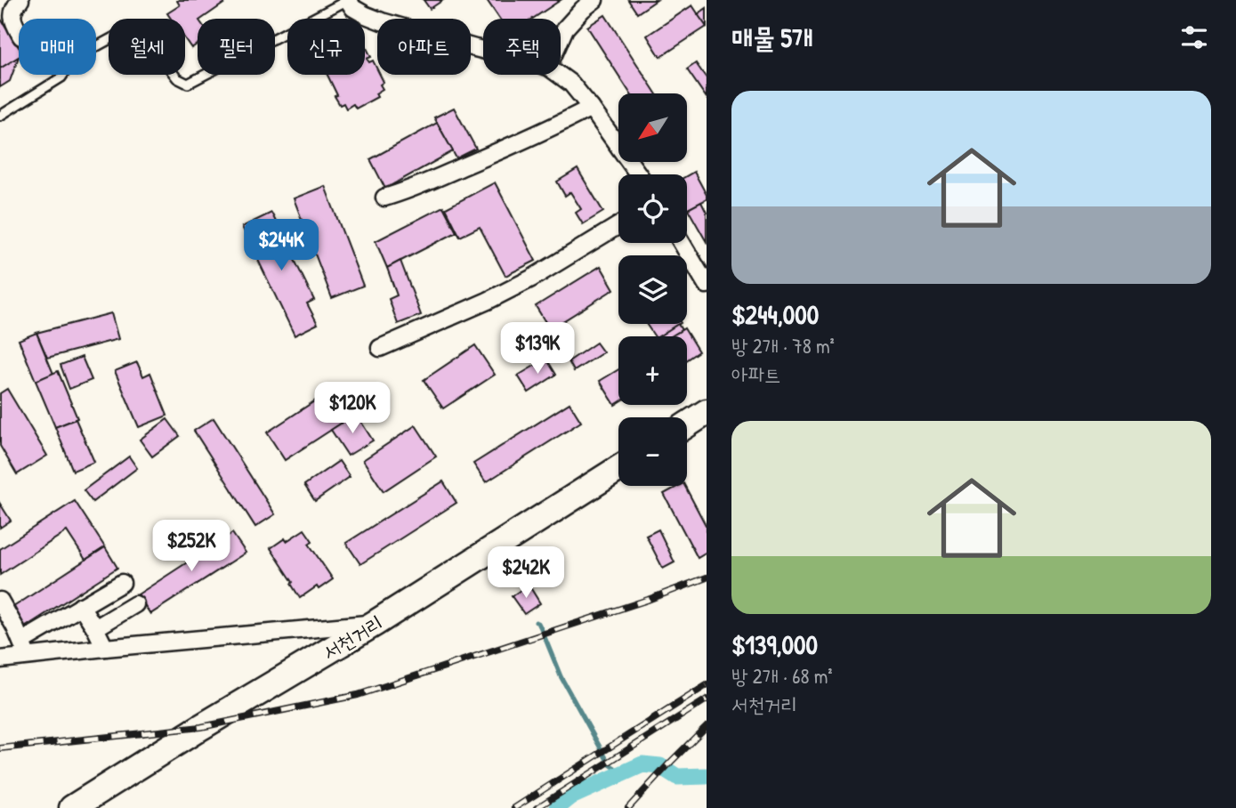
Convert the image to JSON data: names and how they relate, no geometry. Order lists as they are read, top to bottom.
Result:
{
  "streets": {
    "main road": ["서천거리"]
  },
  "north": "bottom left",
  "page": {
    "heading": "매물 5개",
    "chip": [
      "매매",
      "월세",
      "필터",
      "신규",
      "아파트",
      "주택"
    ],
    "list": [
      {
        "name": "$244,000",
        "note": "방 2개 · 78 m² · 아파트"
      },
      {
        "name": "$139,000",
        "note": "방 2개 · 68 m² · 서천거리"
      }
    ],
    "map_buttons": ["+", "−"],
    "price": [
      "$244K",
      "$139K",
      "$120K",
      "$252K",
      "$242K"
    ]
  }
}
